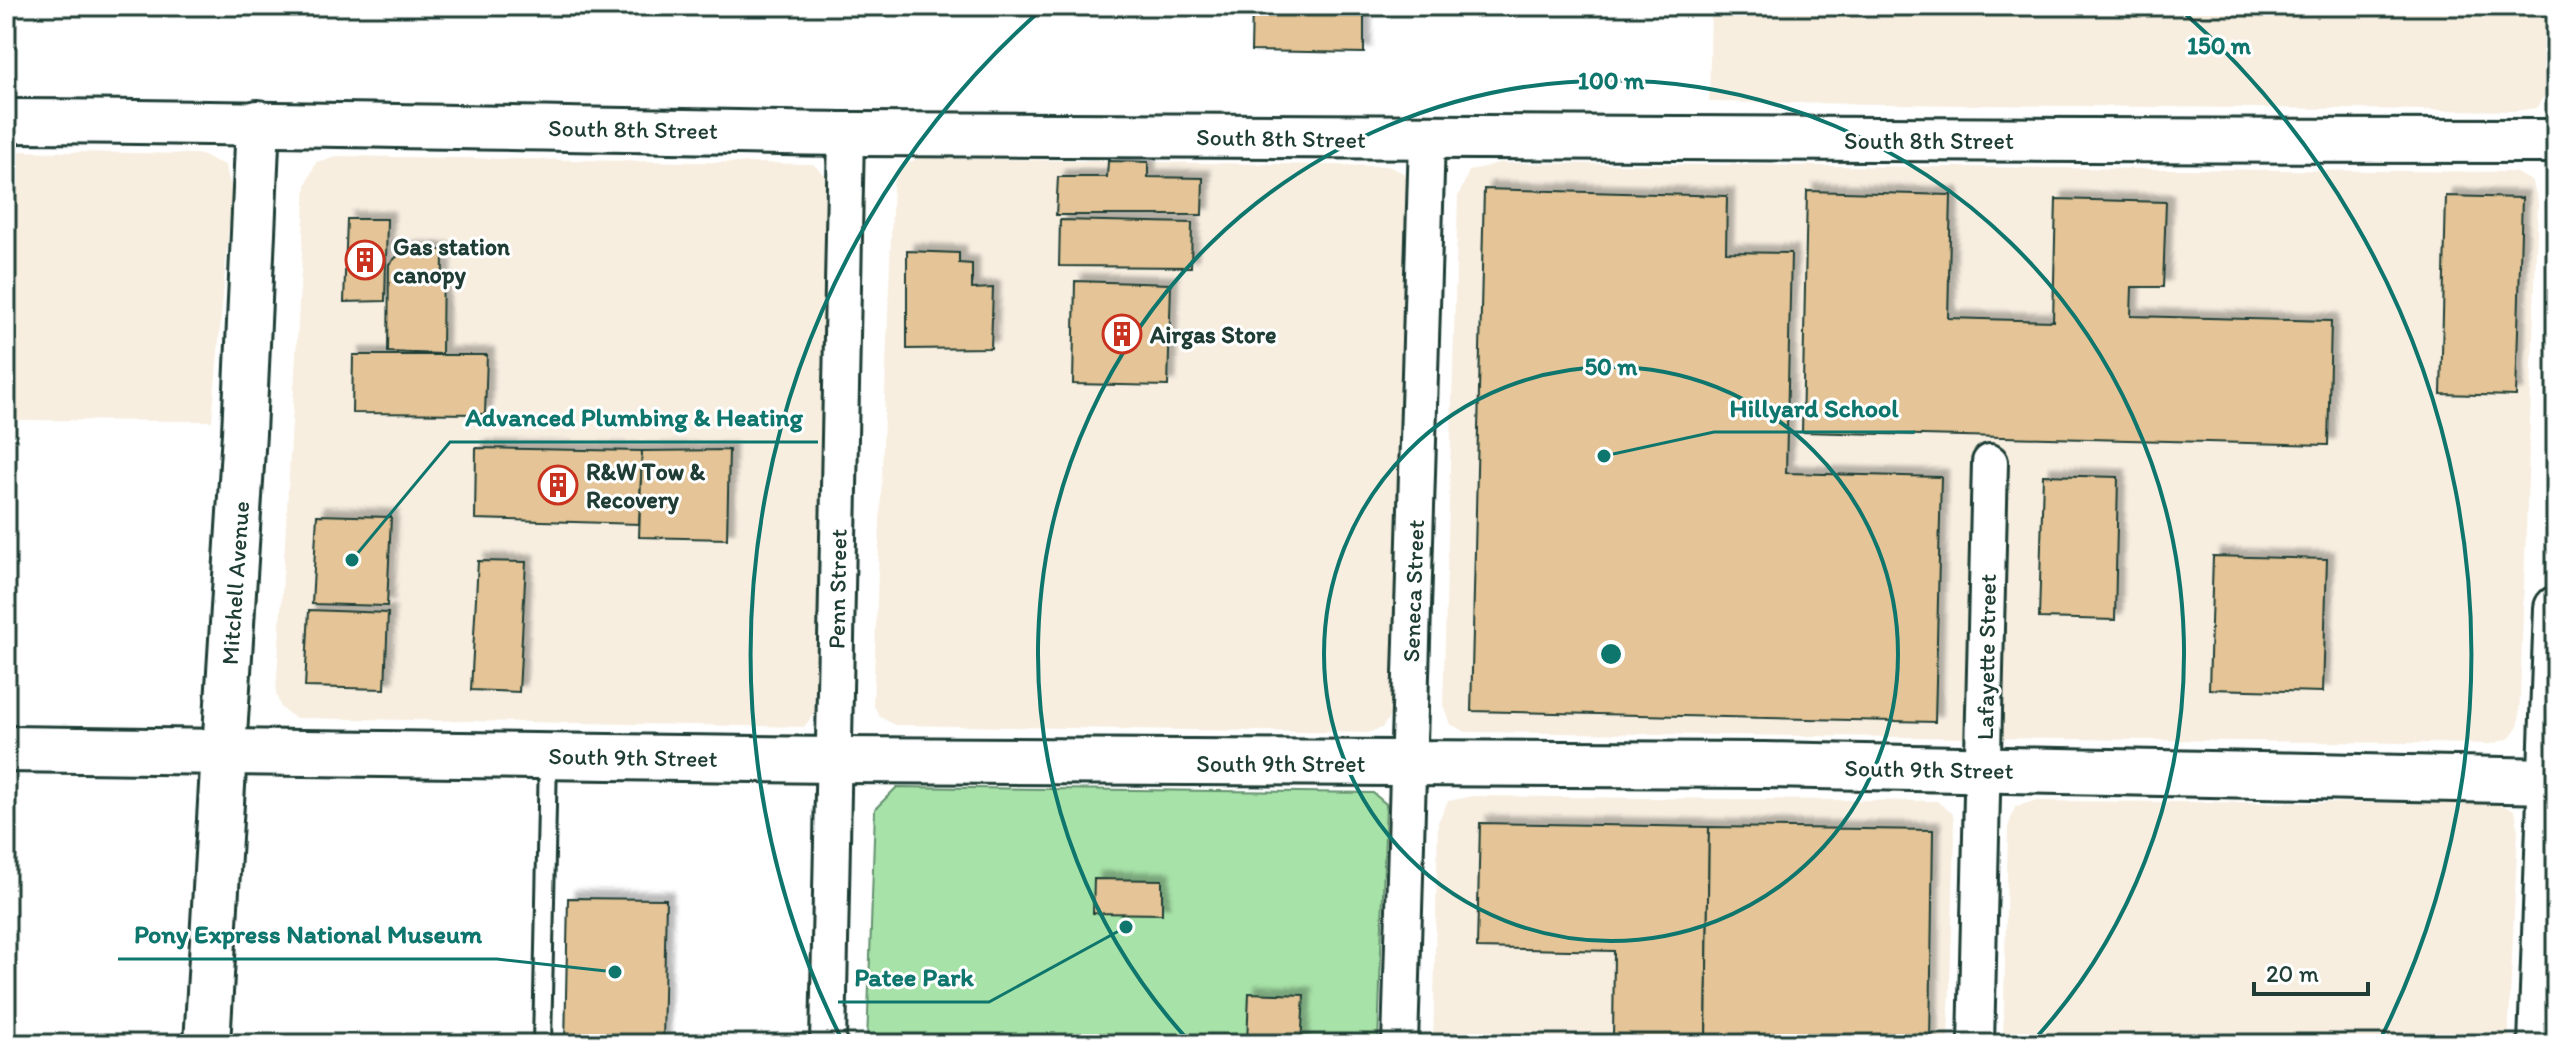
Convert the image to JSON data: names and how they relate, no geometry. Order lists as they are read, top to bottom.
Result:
{
  "streets": {
    "main road": ["Mitchell Avenue", "South 9th Street"],
    "street": [
      "South 8th Street",
      "Penn Street",
      "Seneca Street",
      "Lafayette Street"
    ]
  },
  "crossings": [
    ["South 8th Street", "Mitchell Avenue"],
    ["South 8th Street", "Penn Street"],
    ["South 8th Street", "Seneca Street"],
    ["Mitchell Avenue", "South 9th Street"],
    ["Penn Street", "South 9th Street"],
    ["Seneca Street", "South 9th Street"],
    ["Lafayette Street", "South 9th Street"]
  ],
  "places": {
    "building": ["Gas station canopy", "Airgas Store", "R&W Tow & Recovery"],
    "other": [
      "Hillyard School",
      "Advanced Plumbing & Heating",
      "Patee Park",
      "Pony Express National Museum"
    ]
  },
  "scale_bar": "20 m",
  "rings": ["150 m", "100 m", "50 m"]
}
